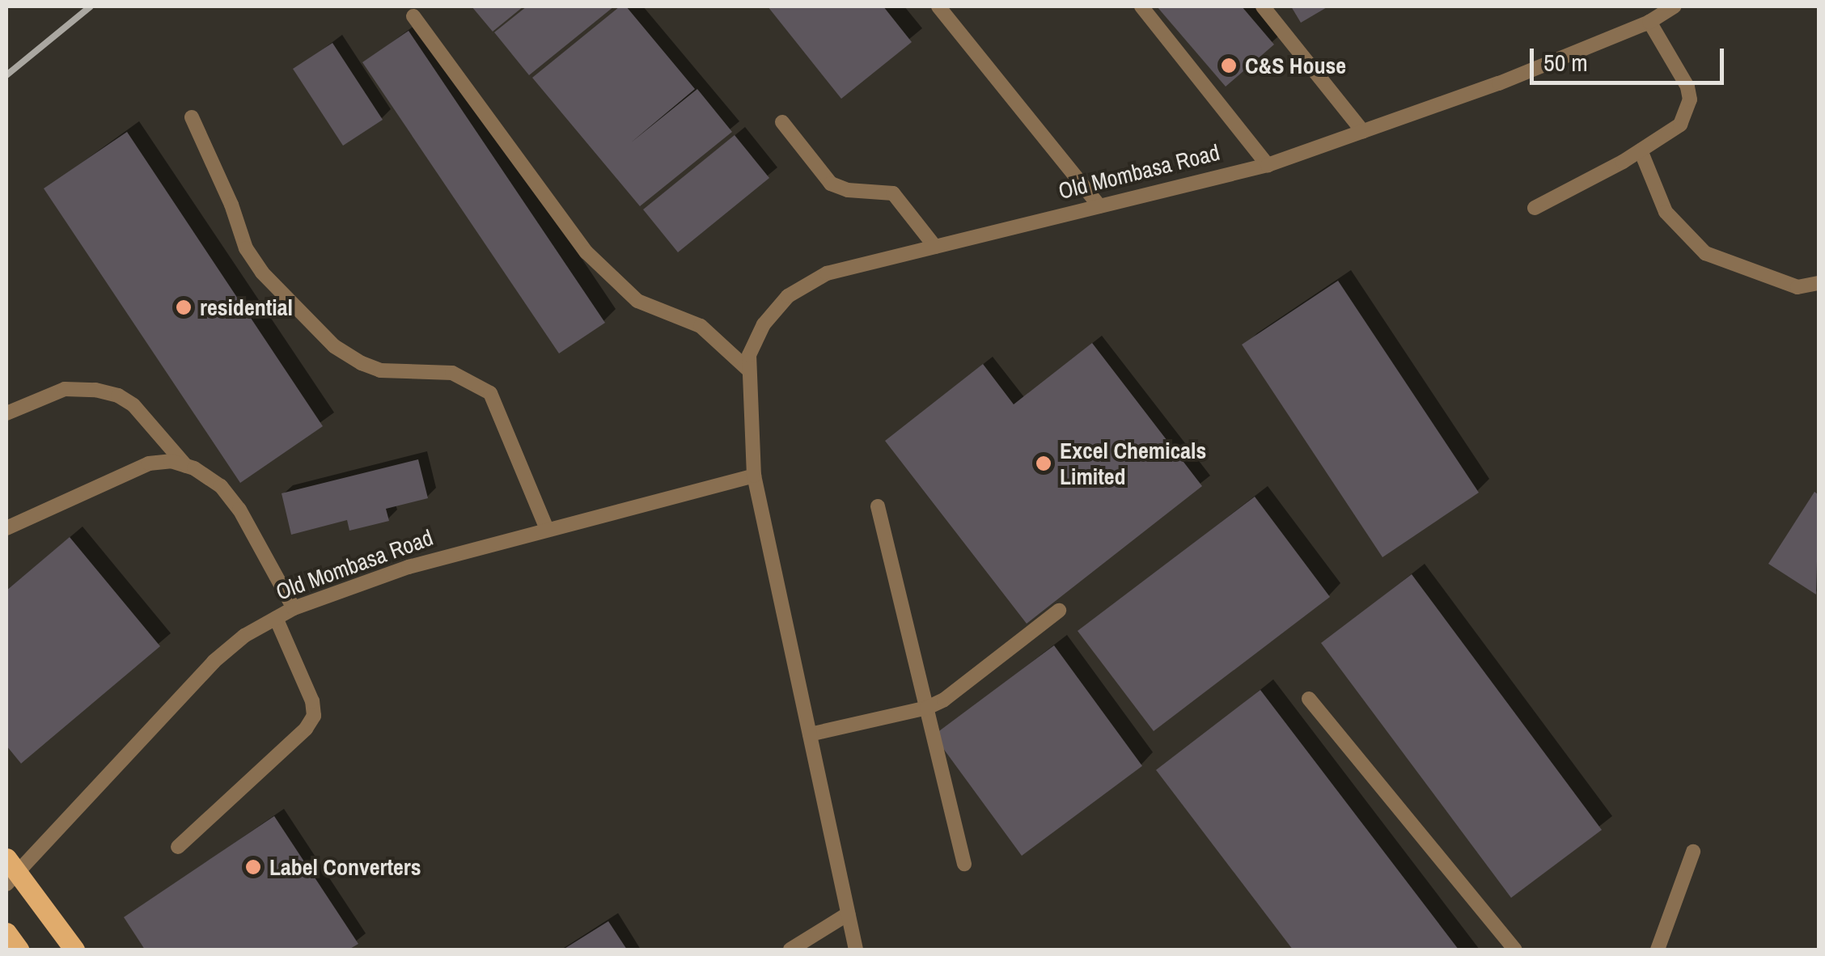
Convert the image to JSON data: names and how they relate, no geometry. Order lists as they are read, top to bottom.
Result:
{
  "streets": {
    "main road": ["Old Mombasa Road"]
  },
  "places": [
    "C&S House",
    "residential",
    "Excel Chemicals Limited",
    "Label Converters"
  ],
  "scale_bar": "50 m"
}
